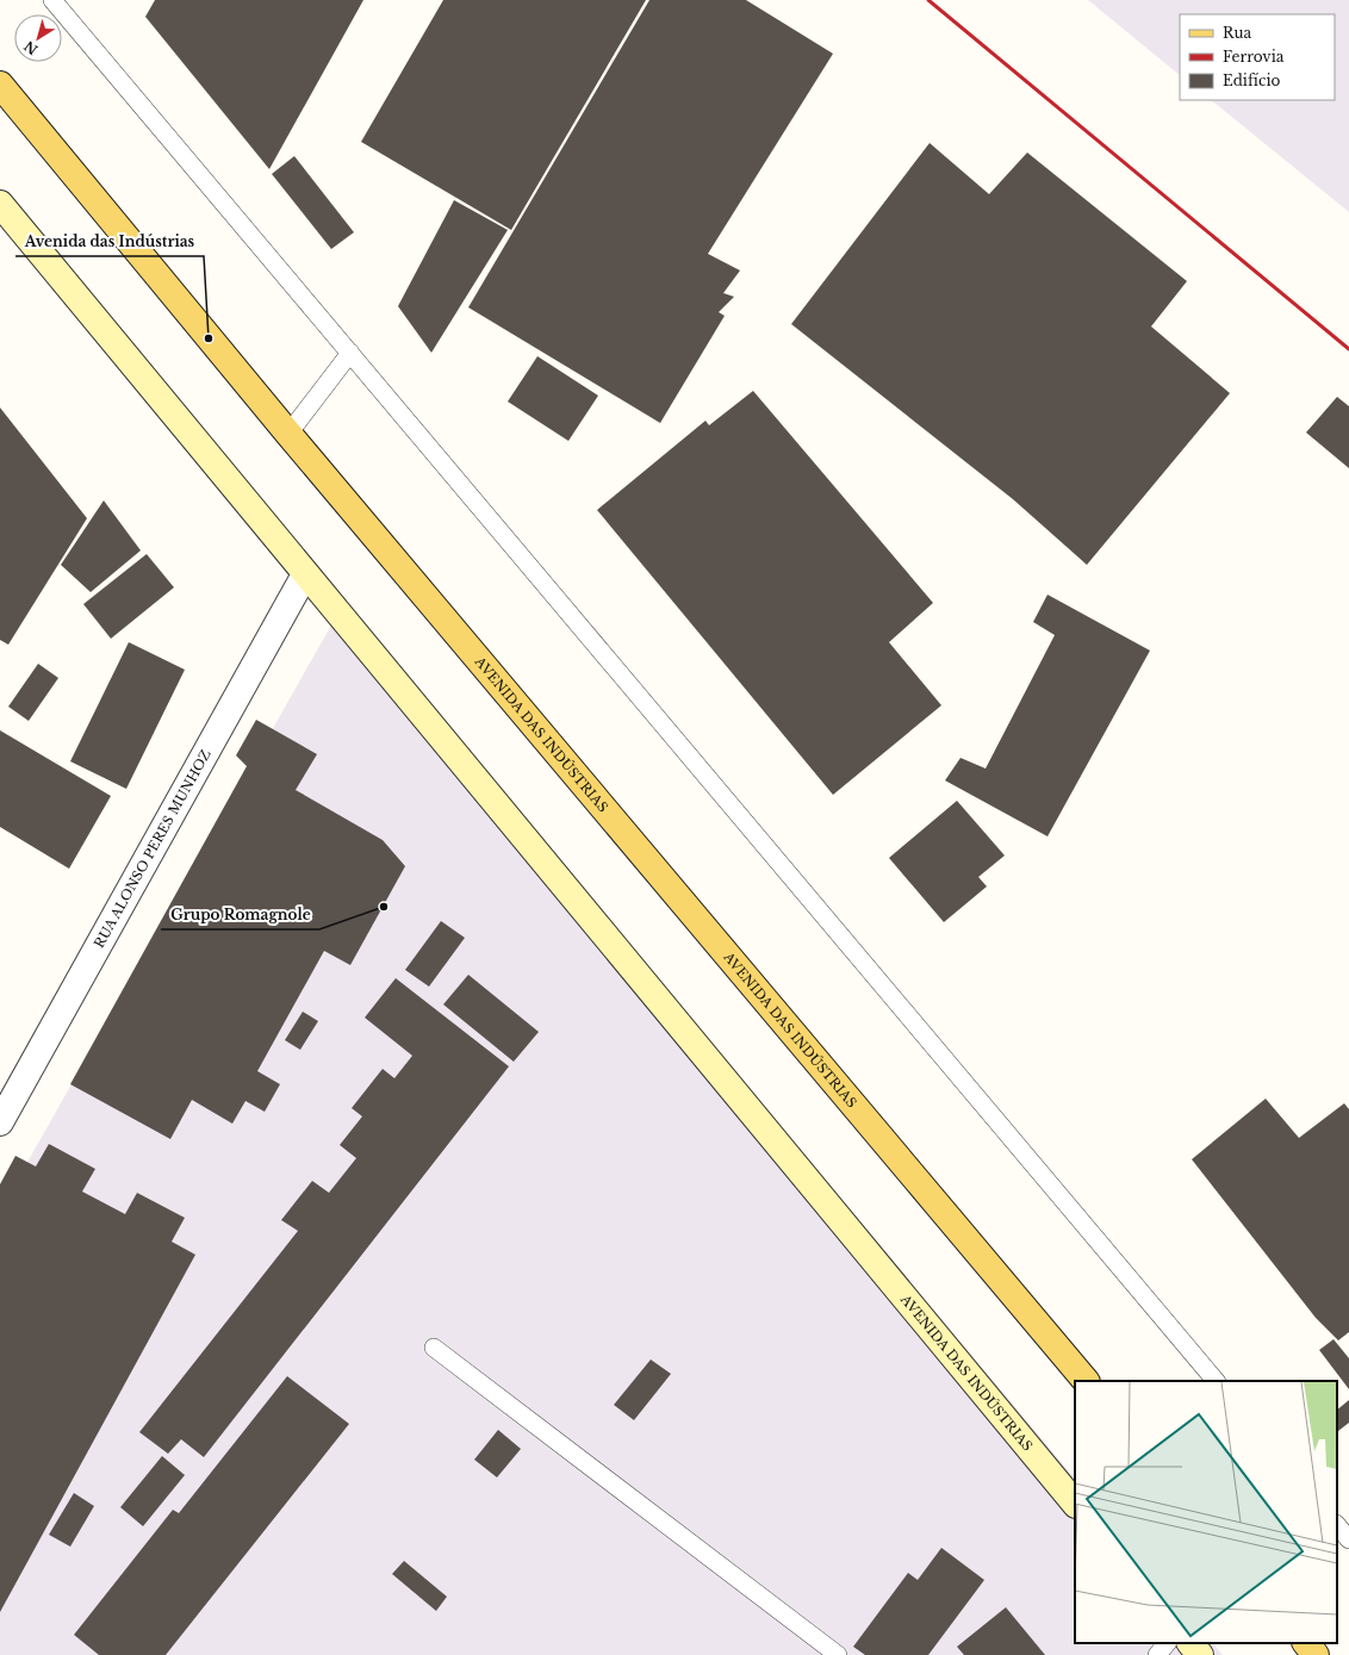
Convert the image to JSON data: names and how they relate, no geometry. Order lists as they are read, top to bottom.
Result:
{
  "streets": {
    "main road": ["AVENIDA DAS INDÚSTRIAS"],
    "street": ["RUA ALONSO PERES MUNHOZ"]
  },
  "crossings": [
    ["AVENIDA DAS INDÚSTRIAS", "RUA ALONSO PERES MUNHOZ"]
  ],
  "places": ["Avenida das Indústrias", "Grupo Romagnole"],
  "legend": ["Rua", "Ferrovia", "Edifício"],
  "north": "bottom left"
}
